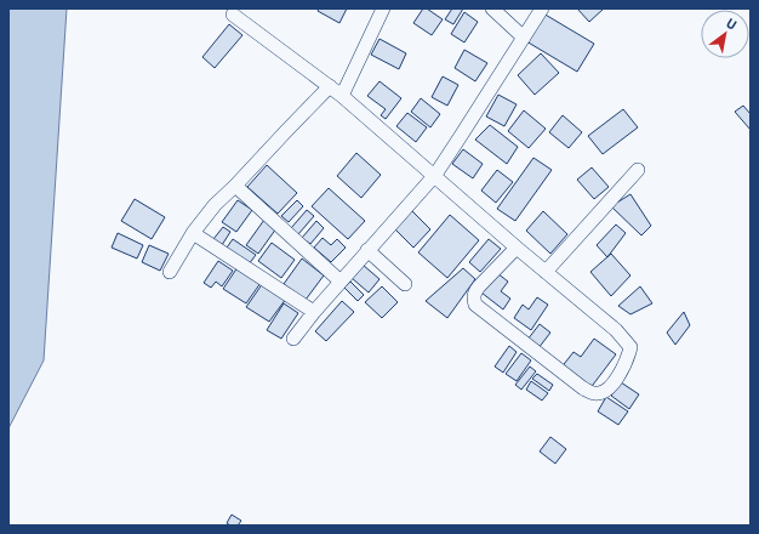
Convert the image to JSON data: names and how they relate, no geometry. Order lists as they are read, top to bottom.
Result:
{
  "north": "top right"
}
